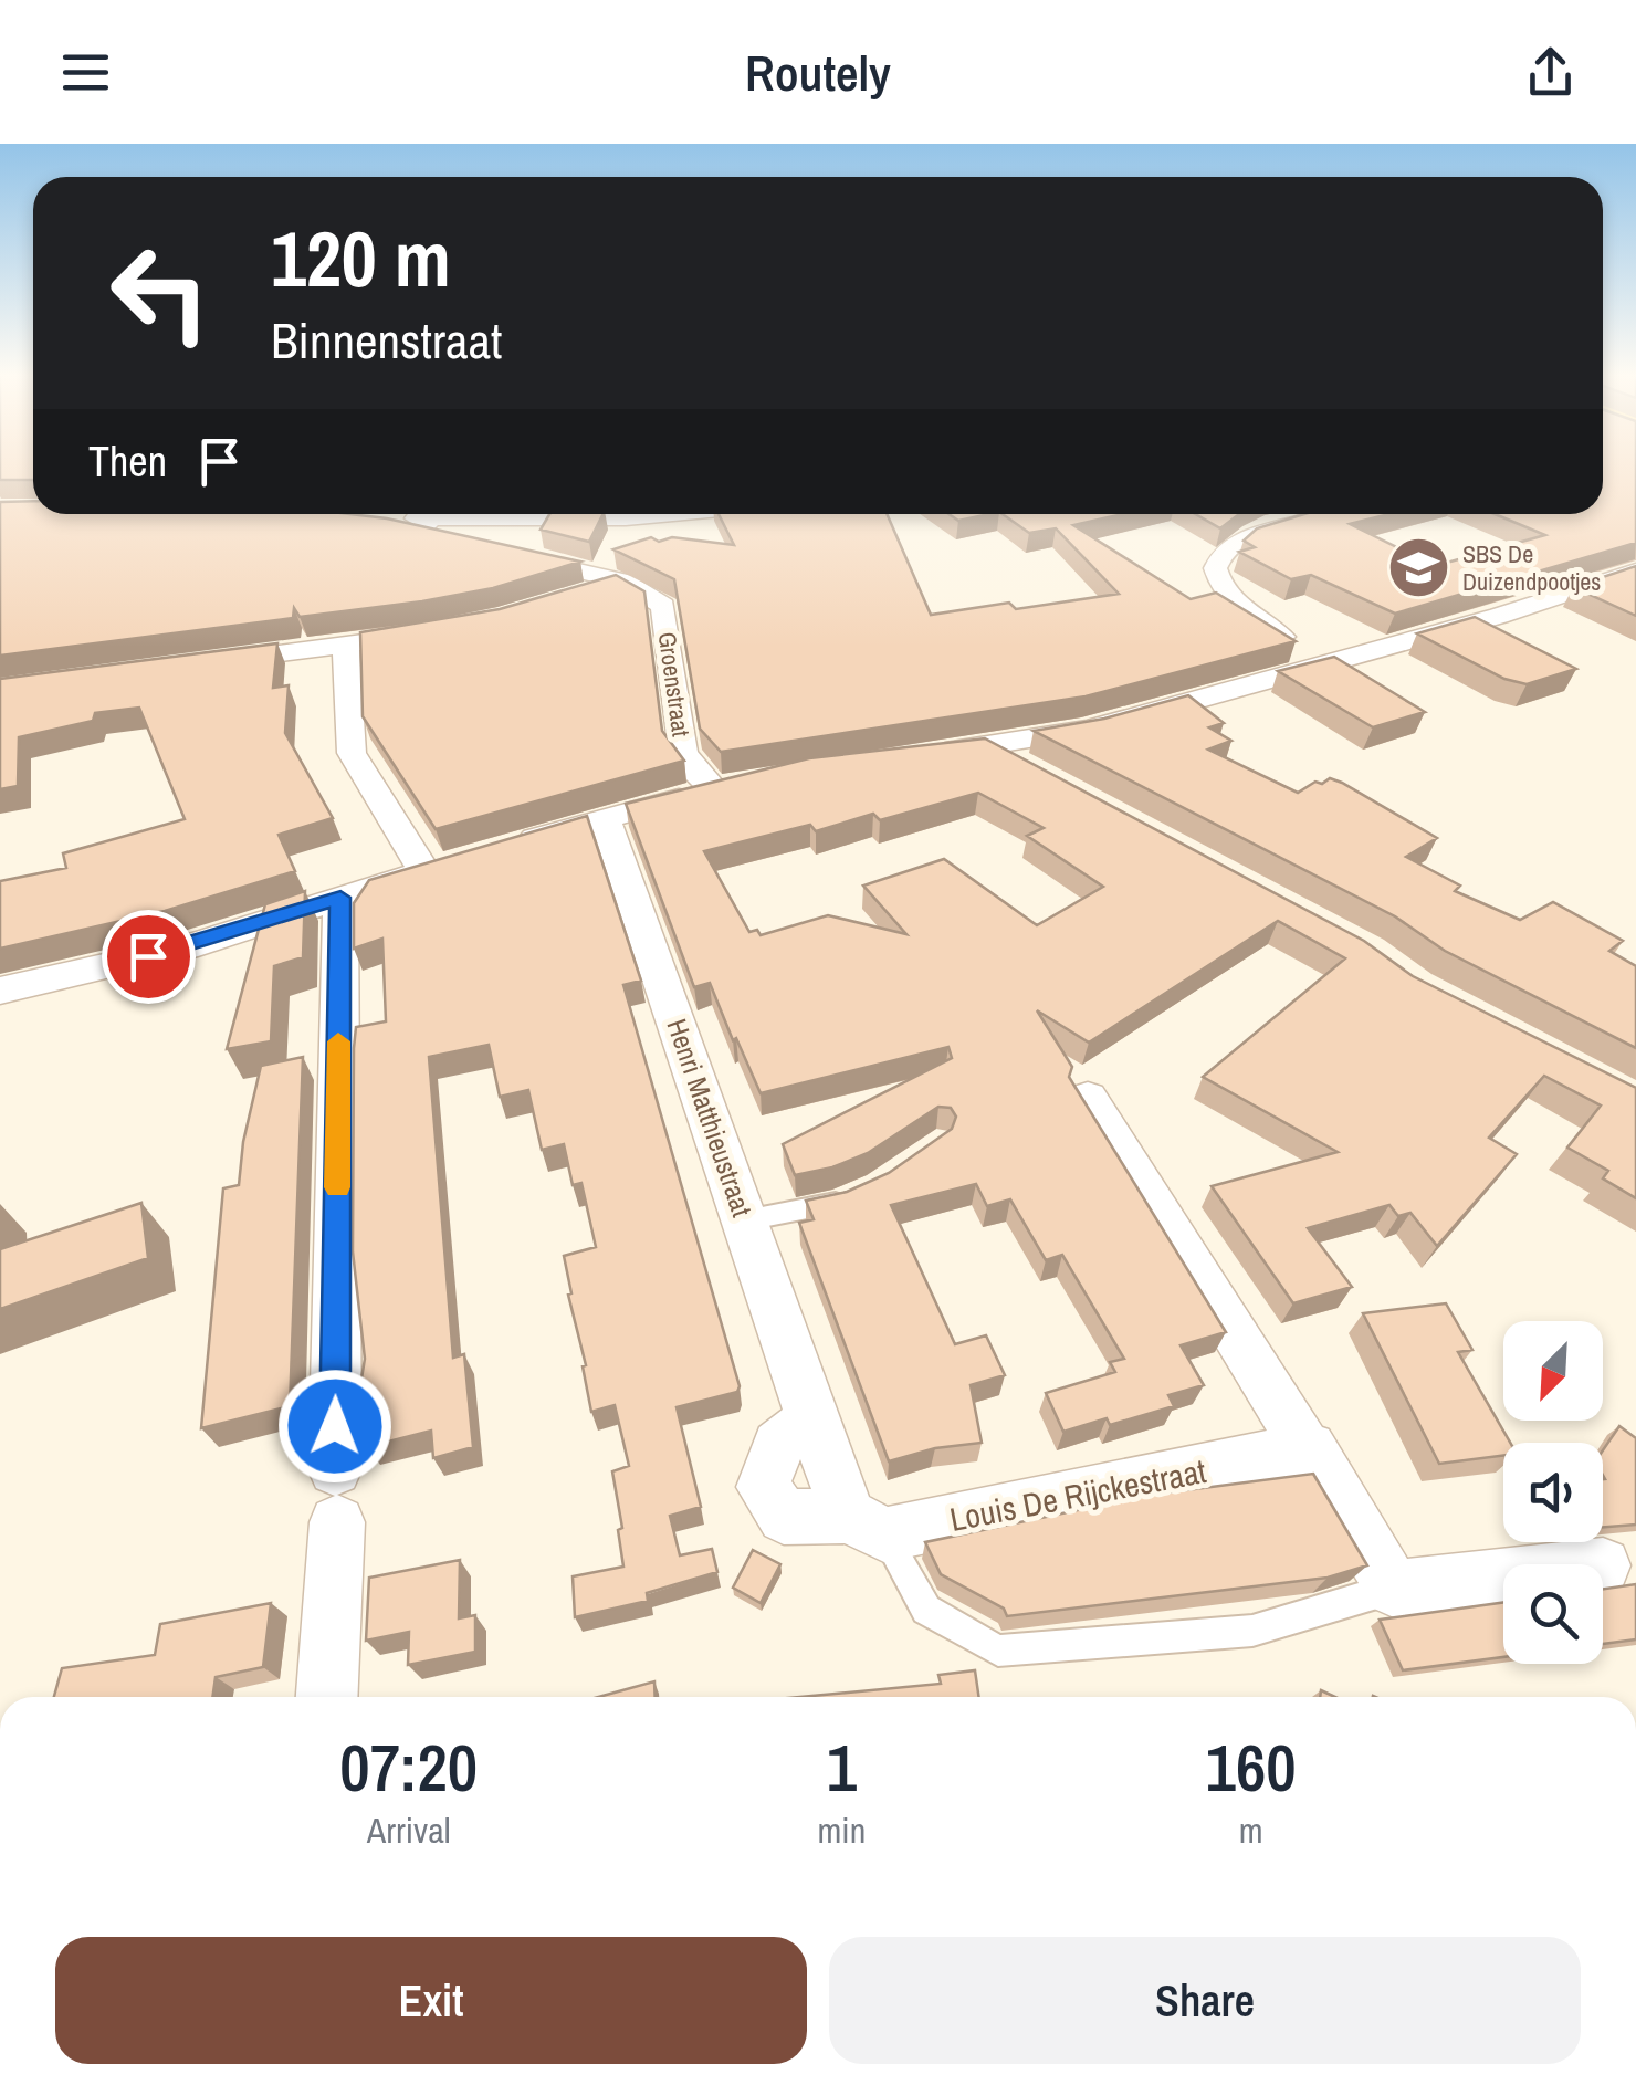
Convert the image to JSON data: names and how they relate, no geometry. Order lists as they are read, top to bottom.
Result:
{
  "streets": {
    "street": ["Groenstraat", "Henri Matthieustraat", "Louis De Rijckestraat"]
  },
  "crossings": [
    ["Groenstraat", "Henri Matthieustraat"],
    ["Henri Matthieustraat", "Louis De Rijckestraat"]
  ],
  "places": {
    "school or university": ["SBS De Duizendpootjes"]
  },
  "north": "bottom left",
  "page": {
    "header": "Routely",
    "turn": ["120 m", "Binnenstraat"],
    "then": "Then",
    "eta": [
      "07:20",
      "Arrival",
      "1",
      "min",
      "160",
      "m"
    ],
    "buttons": ["Exit", "Share"]
  }
}
